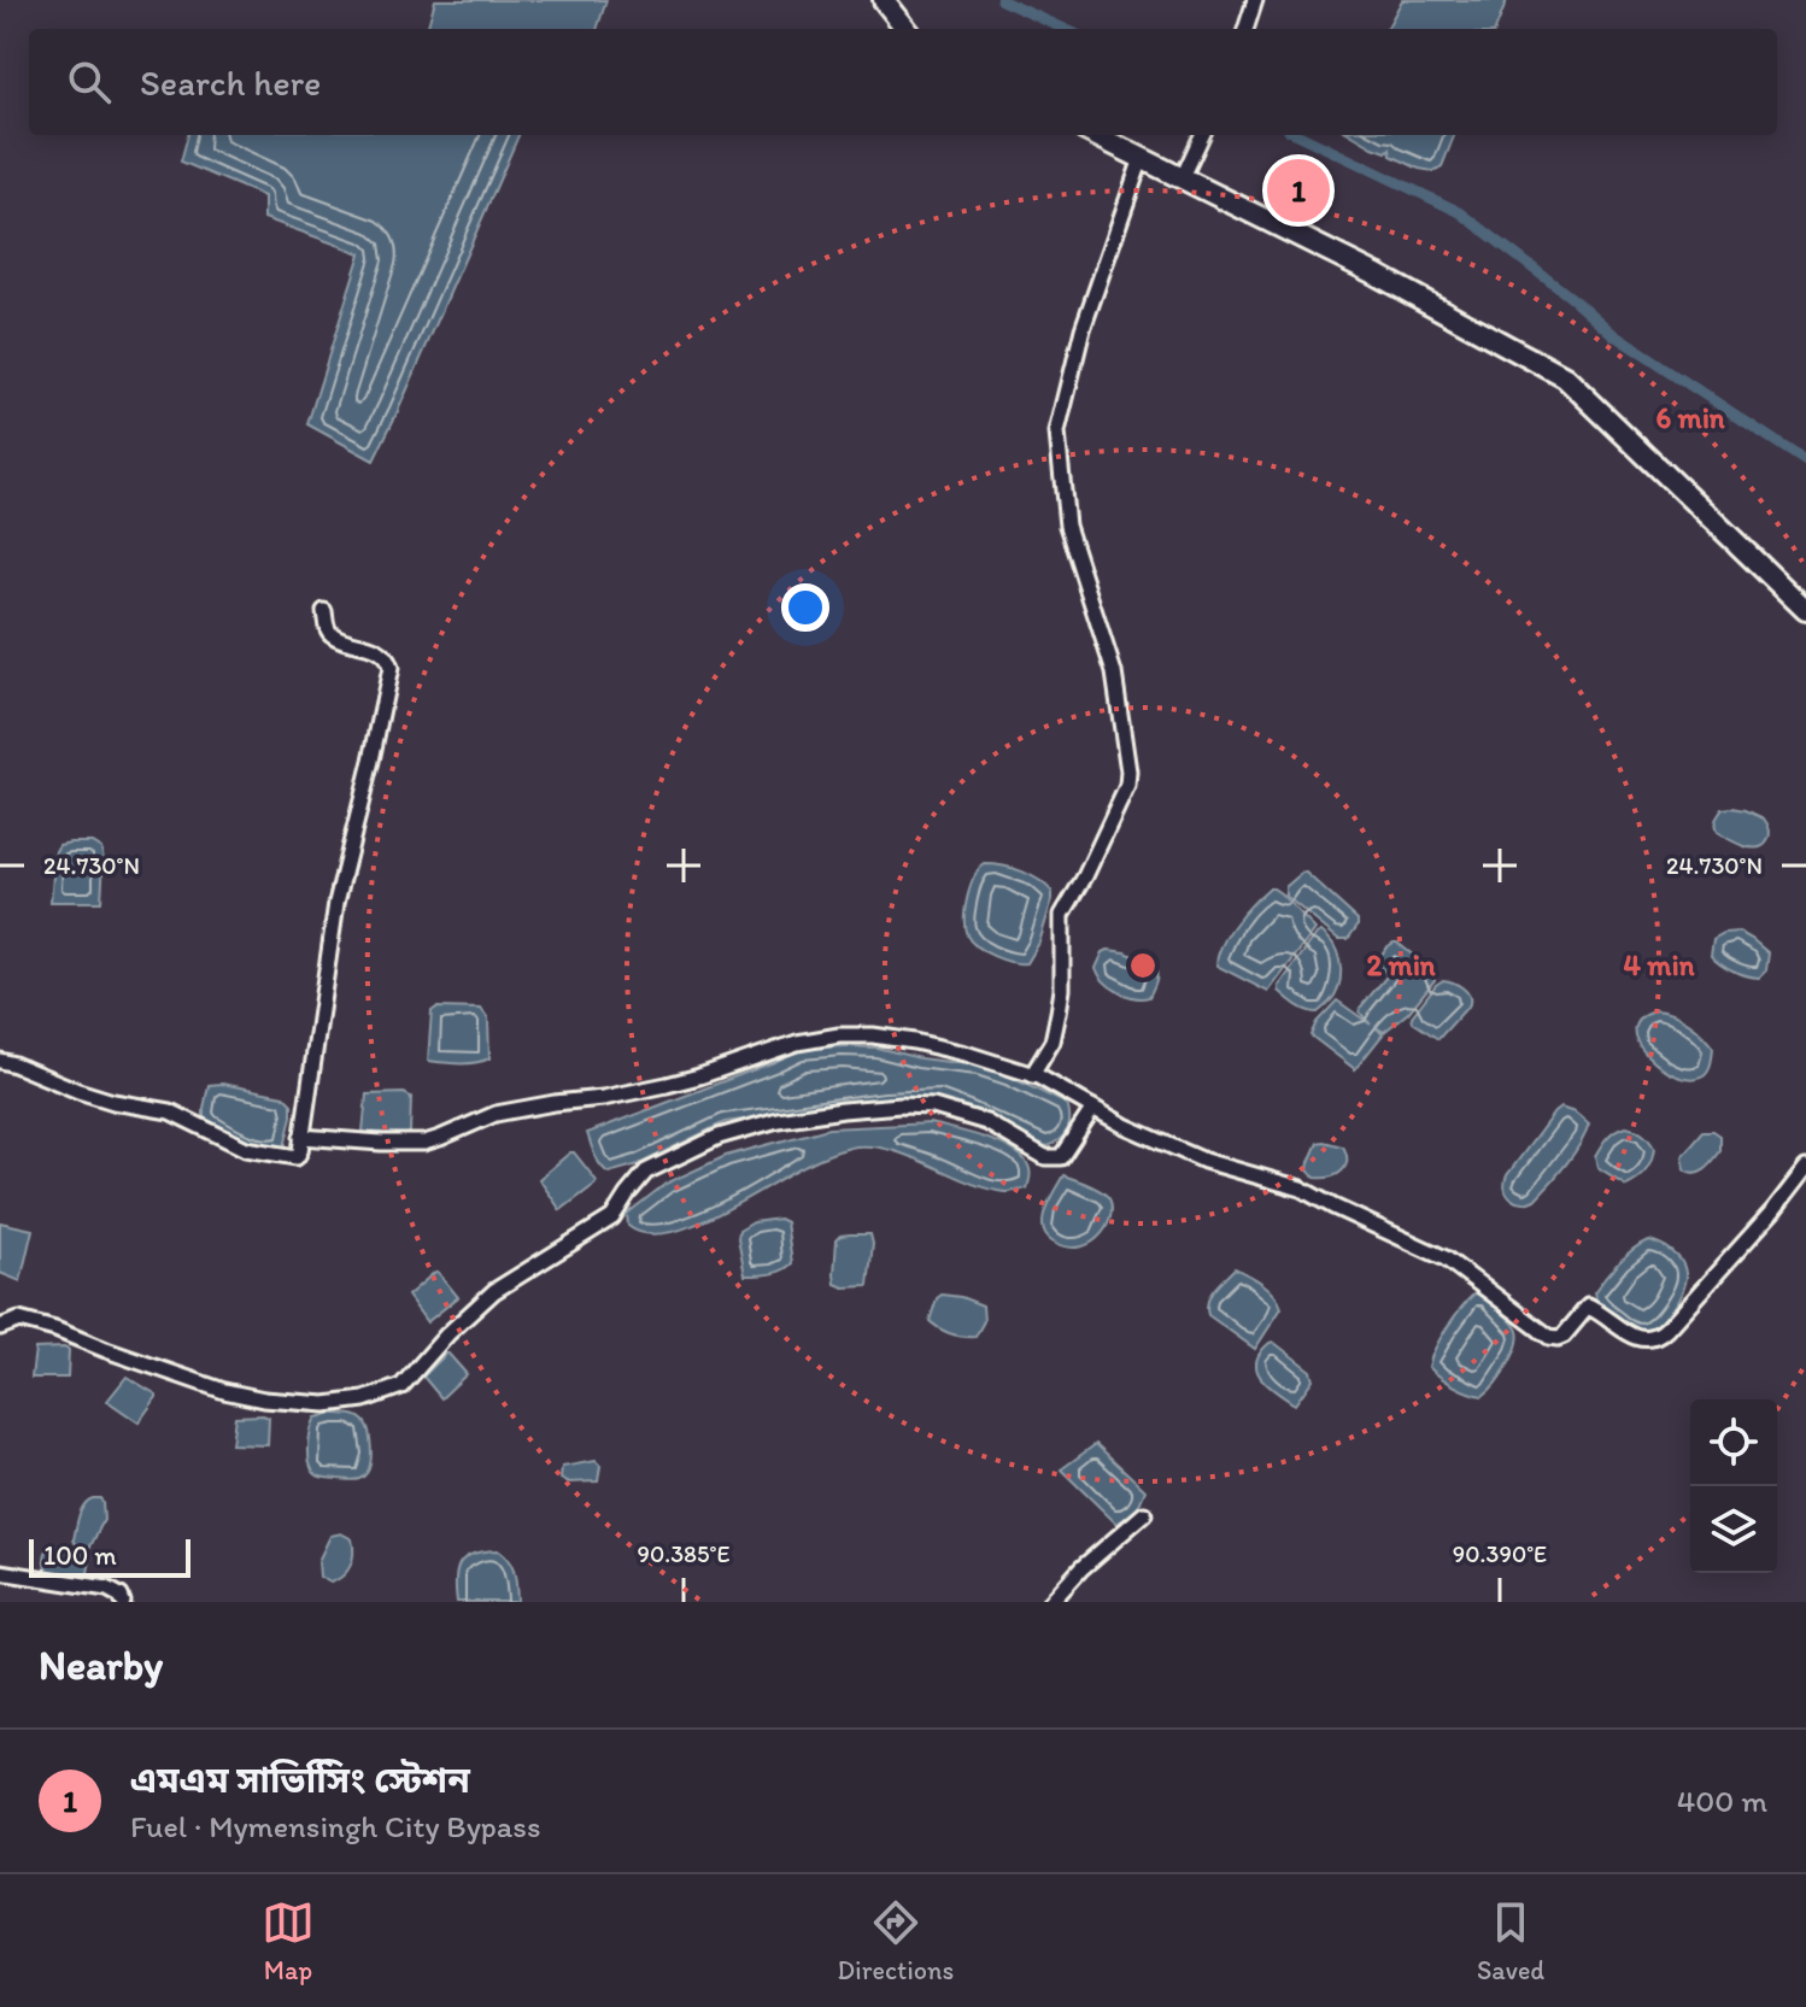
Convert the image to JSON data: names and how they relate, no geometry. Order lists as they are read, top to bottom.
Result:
{
  "scale_bar": "100 m",
  "page": {
    "search": "Search here",
    "pins": "1",
    "scale": "100 m",
    "heading": "Nearby",
    "list": [
      {
        "mark": "1",
        "name": "এমএম সাভ‌িসি‌িং স্ট‌েশন",
        "note": "Fuel · Mymensingh City Bypass",
        "value": "400 m"
      }
    ],
    "nav": ["Map", "Directions", "Saved"]
  },
  "coordinates": ["24.730°N", "90.385°E", "90.390°E"],
  "rings": ["6 min", "2 min", "4 min"]
}
